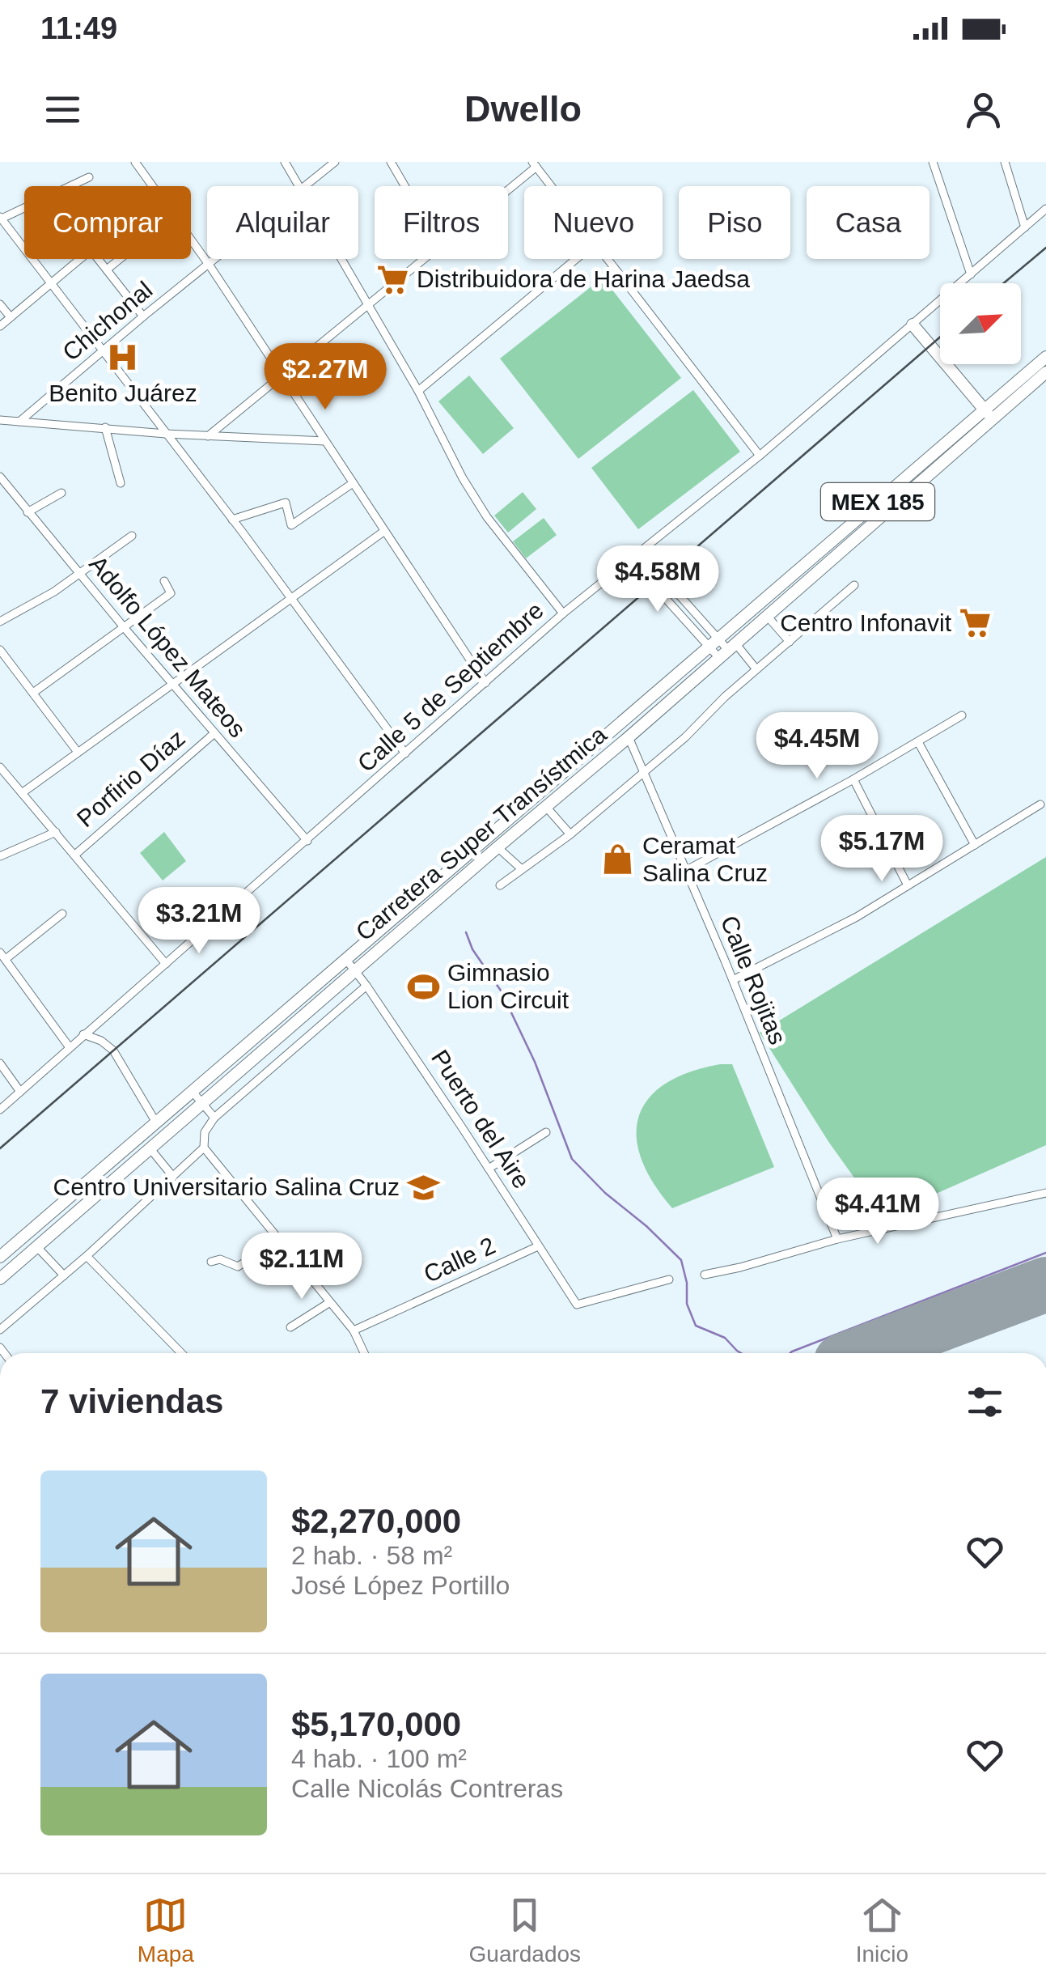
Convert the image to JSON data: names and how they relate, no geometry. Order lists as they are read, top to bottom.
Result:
{
  "streets": {
    "main road": ["MEX 185", "Carretera Super Transístmica"],
    "street": [
      "Chichonal",
      "Adolfo López Mateos",
      "Calle 5 de Septiembre",
      "Porfirio Díaz",
      "Calle Rojitas",
      "Puerto del Aire",
      "Calle 2"
    ]
  },
  "crossings": [
    ["MEX 185", "Carretera Super Transístmica"],
    ["Adolfo López Mateos", "Calle 5 de Septiembre"],
    ["Adolfo López Mateos", "Porfirio Díaz"],
    ["Carretera Super Transístmica", "Calle Rojitas"],
    ["Carretera Super Transístmica", "Puerto del Aire"],
    ["Puerto del Aire", "Calle 2"]
  ],
  "places": {
    "supermarket": ["Distribuidora de Harina Jaedsa", "Centro Infonavit"],
    "hospital": ["Benito Juárez"],
    "shop": ["Ceramat Salina Cruz"],
    "sports": ["Gimnasio Lion Circuit"],
    "school or university": ["Centro Universitario Salina Cruz"]
  },
  "north": "top right",
  "page": {
    "status": "11:49",
    "header": "Dwello",
    "chip": [
      "Comprar",
      "Alquilar",
      "Filtros",
      "Nuevo",
      "Piso",
      "Casa"
    ],
    "price": [
      "$2.27M",
      "$4.58M",
      "$4.45M",
      "$5.17M",
      "$3.21M",
      "$4.41M",
      "$2.11M"
    ],
    "heading": "7 viviendas",
    "list": [
      {
        "name": "$2,270,000",
        "note": "2 hab. · 58 m² · José López Portillo"
      },
      {
        "name": "$5,170,000",
        "note": "4 hab. · 100 m² · Calle Nicolás Contreras"
      }
    ],
    "tabs": ["Mapa", "Guardados", "Inicio"]
  }
}
